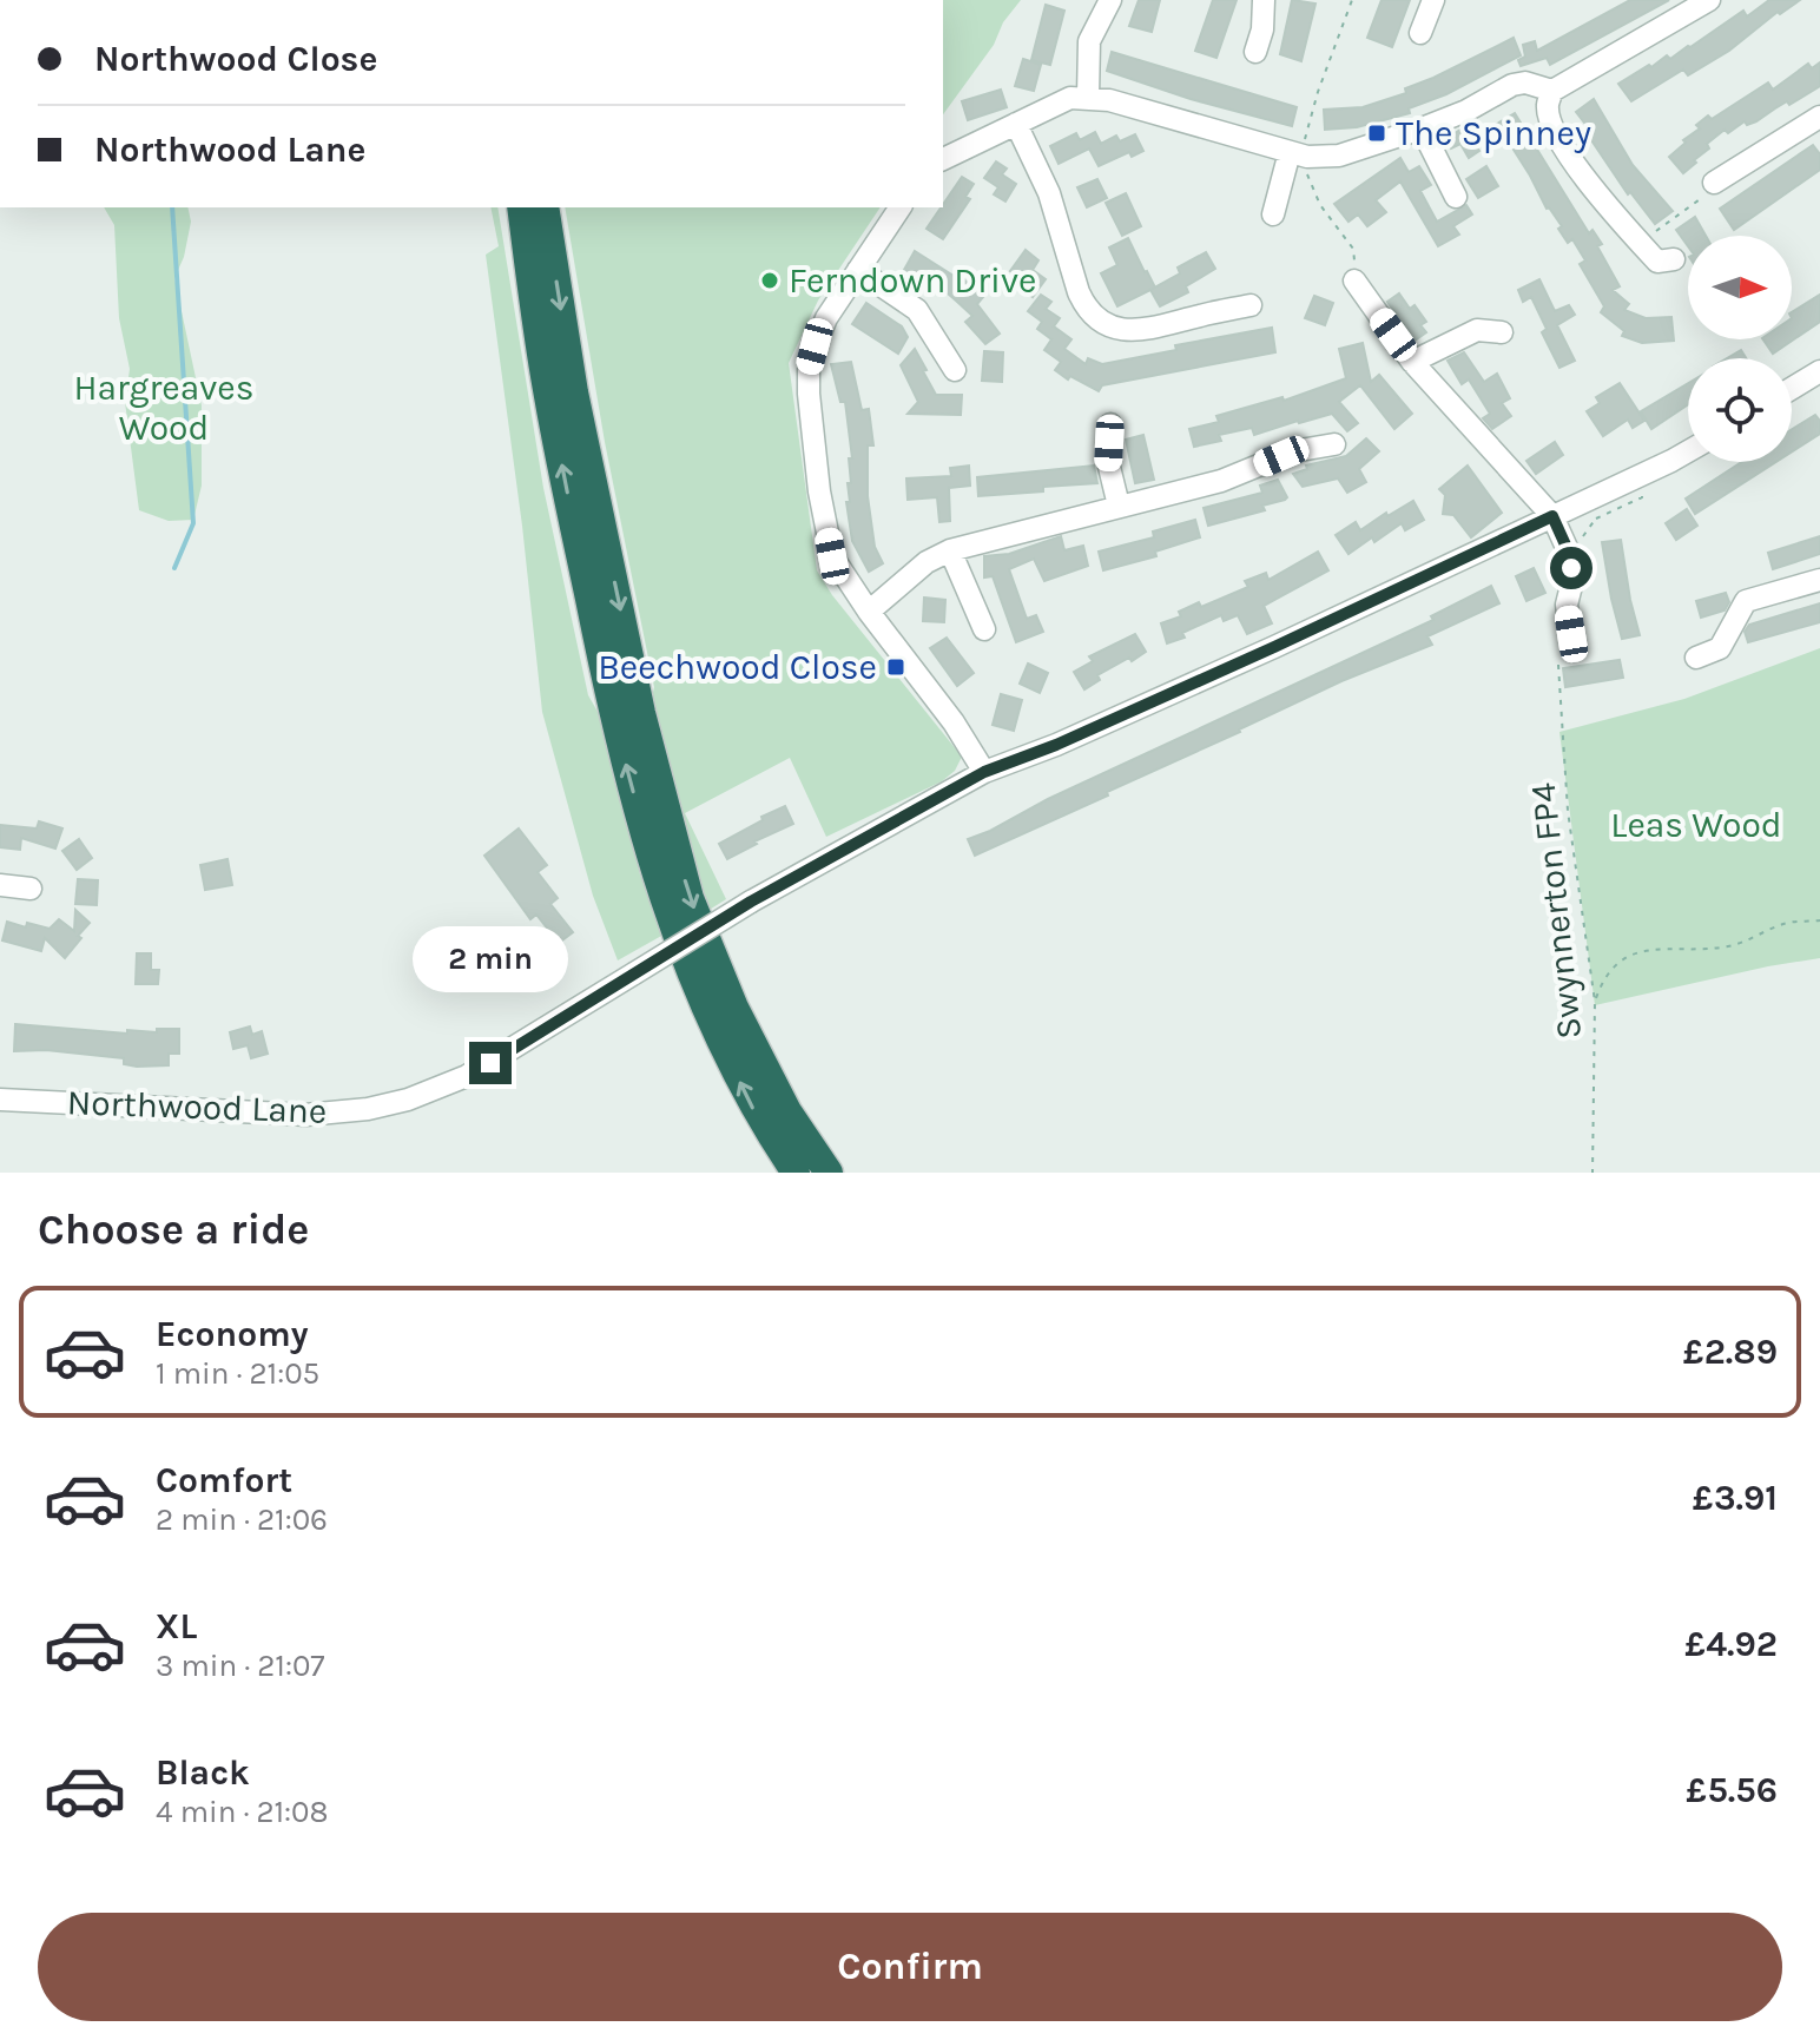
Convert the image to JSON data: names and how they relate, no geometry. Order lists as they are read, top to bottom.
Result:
{
  "streets": {
    "street": ["Northwood Lane"],
    "path": ["Swynnerton FP4"]
  },
  "parks": ["Hargreaves Wood", "Leas Wood"],
  "places": {
    "transit": ["The Spinney", "Beechwood Close"],
    "other": ["Ferndown Drive"]
  },
  "north": "right",
  "page": {
    "banner": ["Northwood Close", "Northwood Lane"],
    "bubble": "2 min",
    "heading": "Choose a ride",
    "list": [
      {
        "name": "Economy",
        "note": "1 min · 21:05",
        "value": "£2.89"
      },
      {
        "name": "Comfort",
        "note": "2 min · 21:06",
        "value": "£3.91"
      },
      {
        "name": "XL",
        "note": "3 min · 21:07",
        "value": "£4.92"
      },
      {
        "name": "Black",
        "note": "4 min · 21:08",
        "value": "£5.56"
      }
    ],
    "buttons": "Confirm"
  }
}
